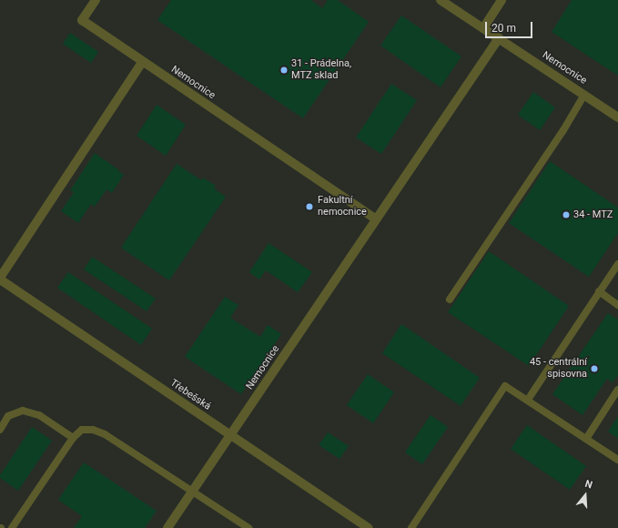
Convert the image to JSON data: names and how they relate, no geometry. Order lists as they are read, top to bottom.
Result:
{
  "streets": {
    "street": ["Nemocnice", "Třebešská"]
  },
  "crossings": [
    ["Nemocnice", "Třebešská"]
  ],
  "places": [
    "31 - Prádelna, MTZ sklad",
    "Fakultní nemocnice",
    "34 - MTZ",
    "45 - centrální spisovna"
  ],
  "scale_bar": "20 m",
  "north": "top"
}
